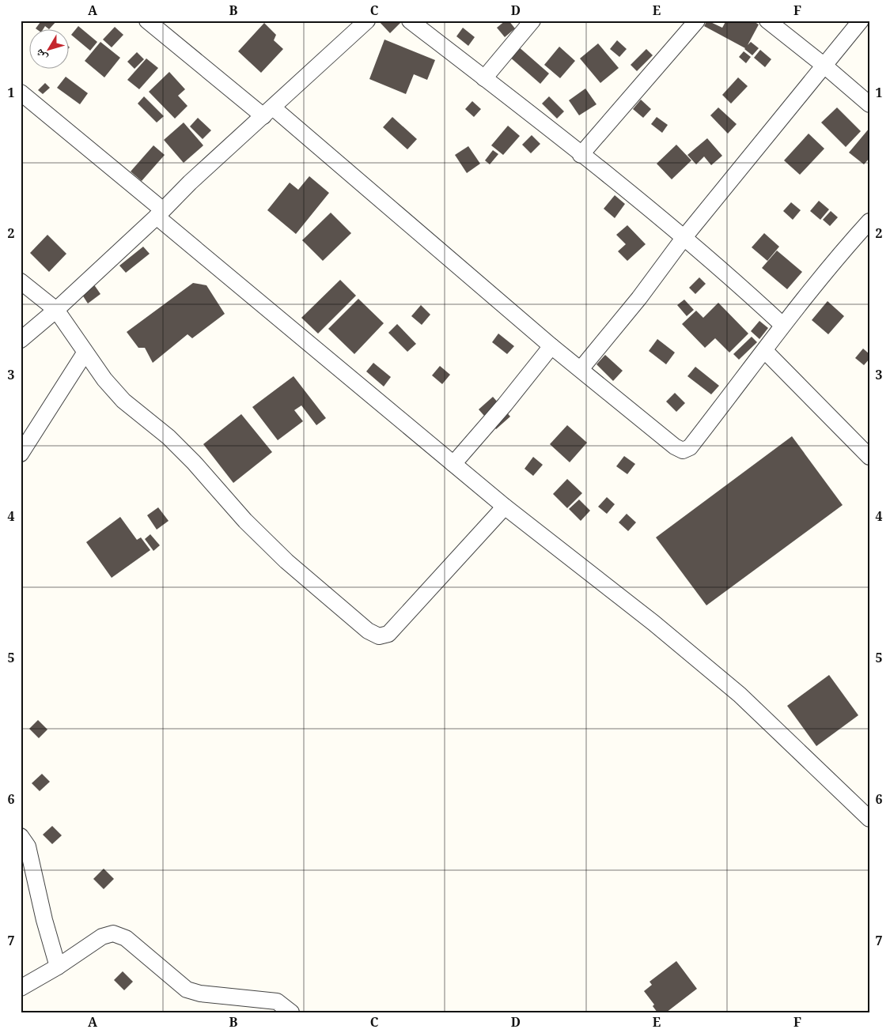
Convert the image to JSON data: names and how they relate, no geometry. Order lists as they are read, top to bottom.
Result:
{
  "north": "bottom left",
  "grid": {
    "columns": [
      "A",
      "B",
      "C",
      "D",
      "E",
      "F"
    ],
    "rows": [
      "1",
      "2",
      "3",
      "4",
      "5",
      "6",
      "7"
    ]
  }
}
